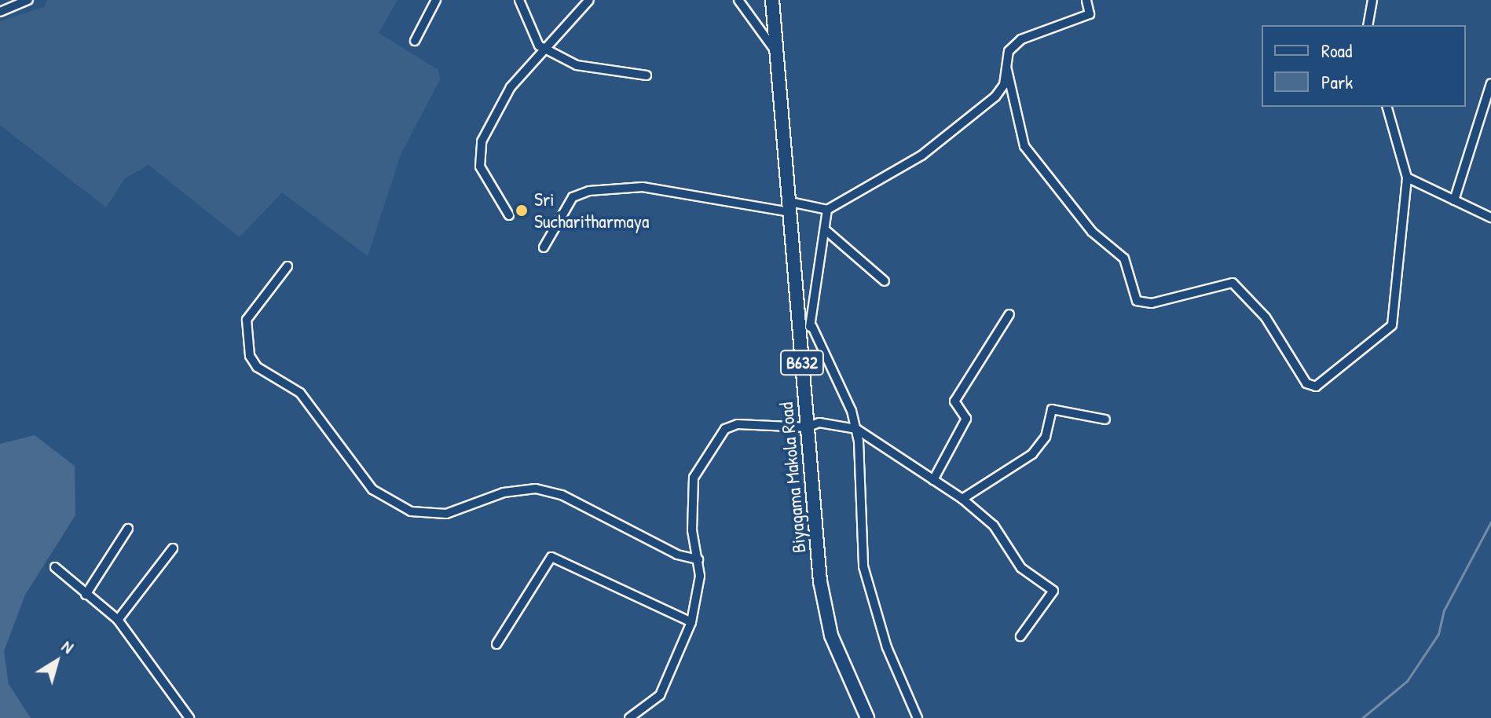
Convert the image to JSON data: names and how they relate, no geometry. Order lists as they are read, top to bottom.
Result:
{
  "streets": {
    "main road": ["B632", "Biyagama Makola Road"]
  },
  "places": ["Sri Sucharitharmaya"],
  "legend": ["Road", "Park"],
  "north": "top right"
}
